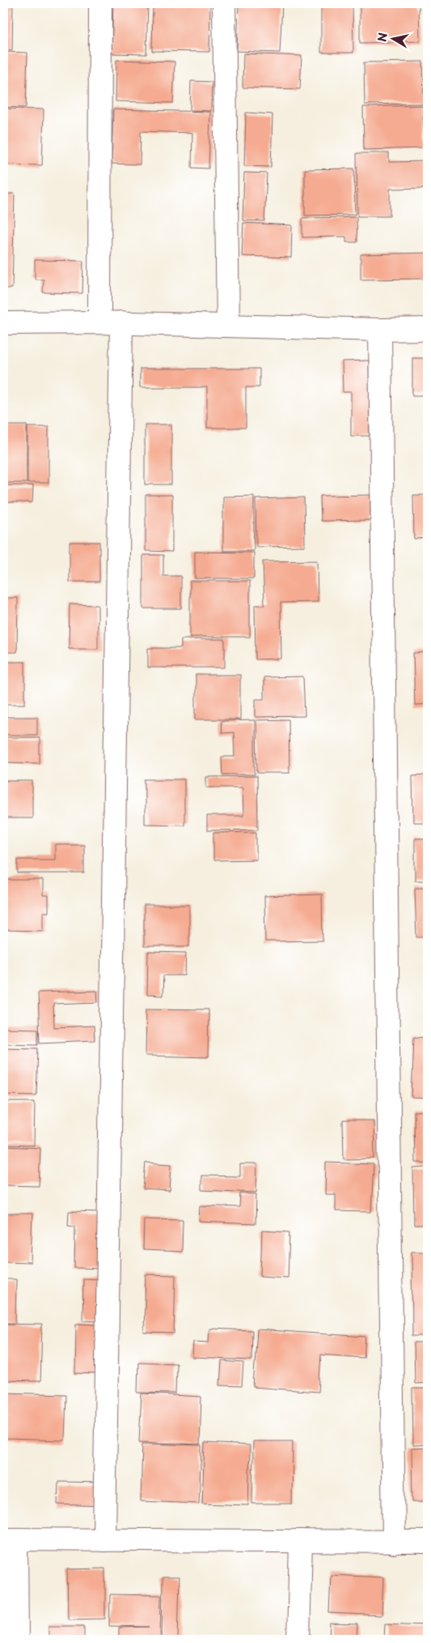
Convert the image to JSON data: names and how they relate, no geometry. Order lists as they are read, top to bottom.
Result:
{
  "north": "left"
}
